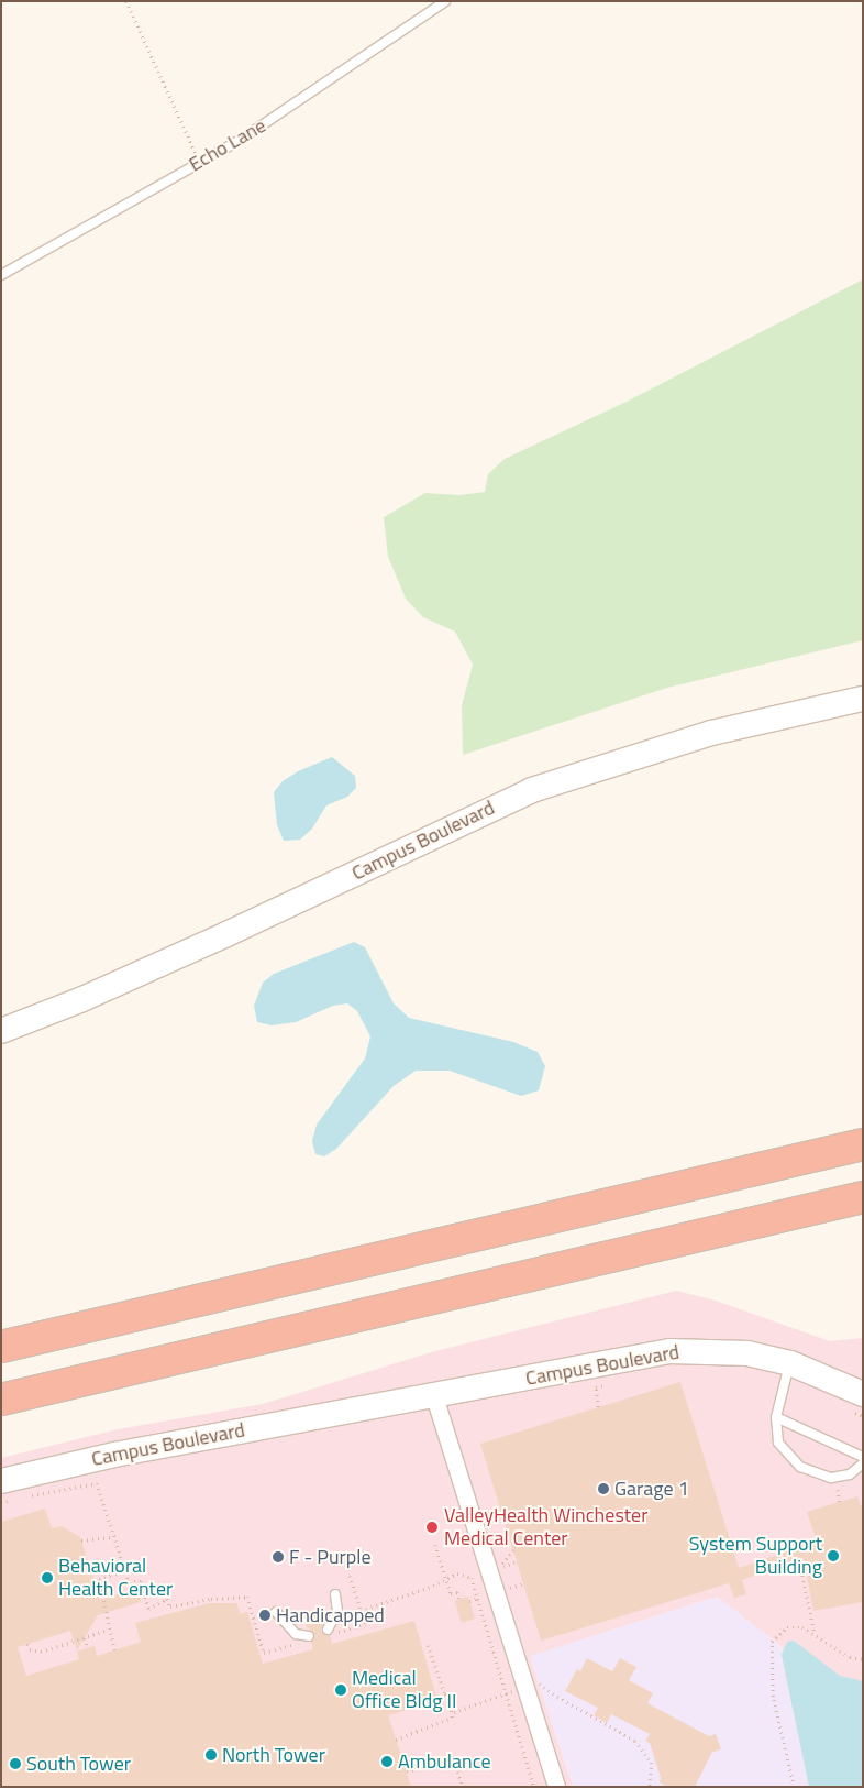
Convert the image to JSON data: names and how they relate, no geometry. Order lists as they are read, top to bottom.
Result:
{
  "streets": {
    "street": ["Campus Boulevard"],
    "lane": ["Echo Lane"]
  },
  "places": [
    "Garage 1",
    "ValleyHealth Winchester Medical Center",
    "System Support Building",
    "F - Purple",
    "Behavioral Health Center",
    "Handicapped",
    "Medical Office Bldg II",
    "North Tower",
    "Ambulance",
    "South Tower"
  ]
}
